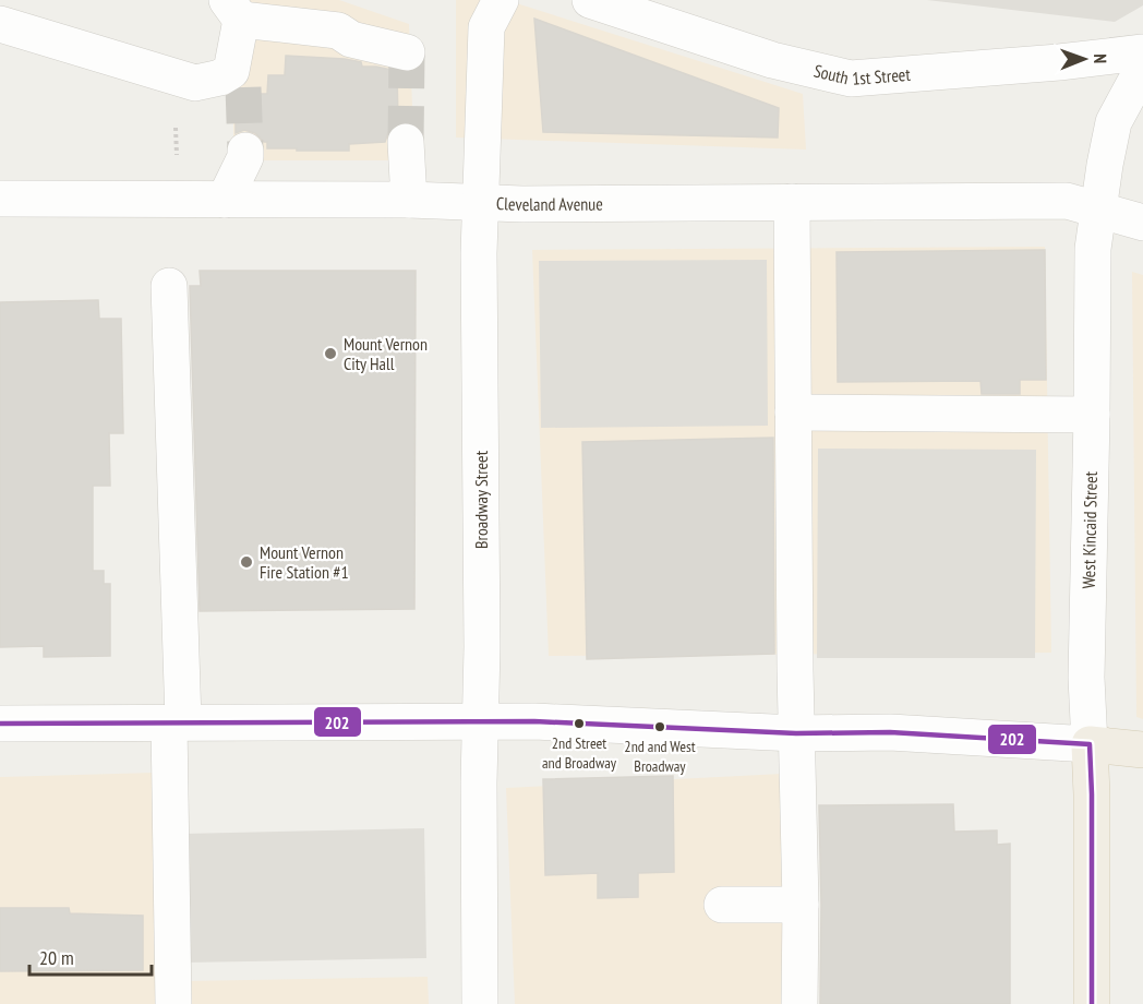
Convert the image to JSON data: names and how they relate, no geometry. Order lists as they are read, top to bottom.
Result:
{
  "streets": {
    "main road": ["West Kincaid Street"],
    "street": ["South 1st Street", "Cleveland Avenue", "Broadway Street"]
  },
  "crossings": [
    ["Cleveland Avenue", "Broadway Street"],
    ["Cleveland Avenue", "West Kincaid Street"]
  ],
  "places": [
    "Mount Vernon City Hall",
    "Mount Vernon Fire Station #1",
    "2nd Street and Broadway",
    "2nd and West Broadway"
  ],
  "lines": ["transit line 202"],
  "scale_bar": "20 m",
  "north": "right"
}
